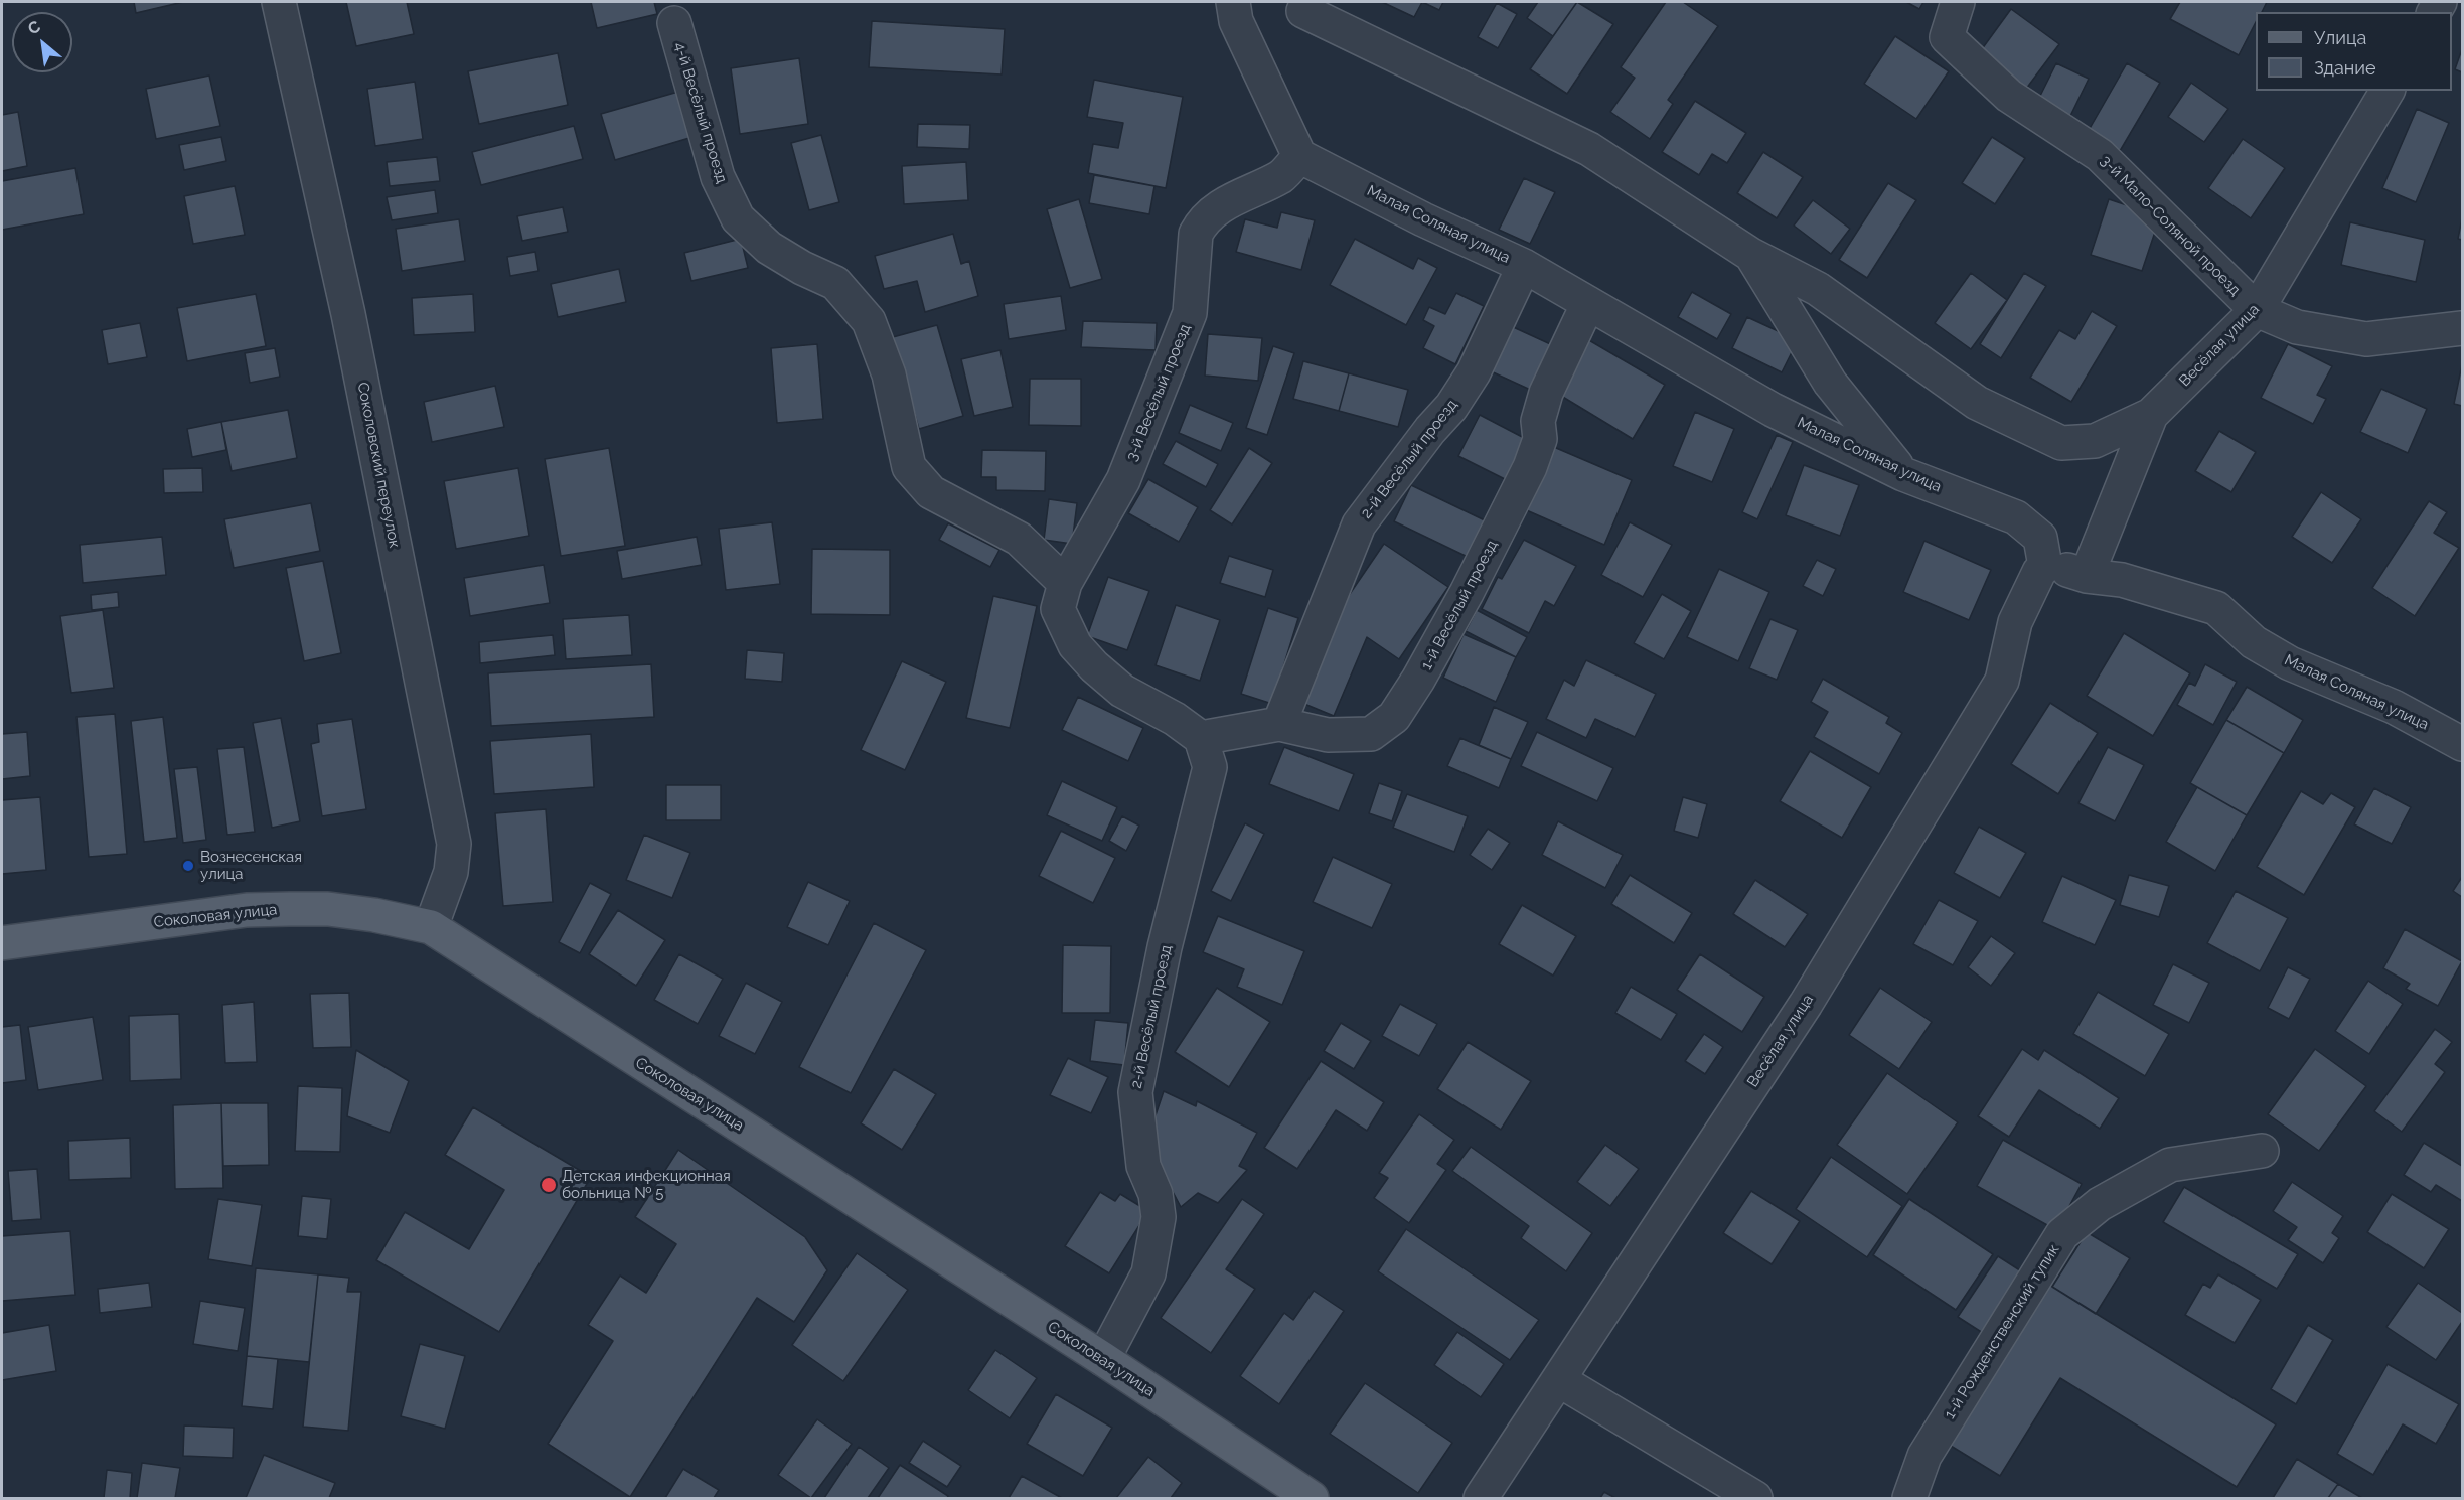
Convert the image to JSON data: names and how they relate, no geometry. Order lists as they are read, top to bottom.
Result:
{
  "streets": {
    "main road": ["Соколовая улица"],
    "street": [
      "4-й Весёлый проезд",
      "Малая Соляная улица",
      "3-й Мало-Соляной проезд",
      "Весёлая улица",
      "3-й Весёлый проезд",
      "2-й Весёлый проезд",
      "Соколовский переулок",
      "1-й Весёлый проезд",
      "1-й Рожденственский тупик"
    ]
  },
  "crossings": [
    ["4-й Весёлый проезд", "3-й Весёлый проезд"],
    ["Малая Соляная улица", "Весёлая улица"],
    ["Малая Соляная улица", "3-й Весёлый проезд"],
    ["Малая Соляная улица", "2-й Весёлый проезд"],
    ["Малая Соляная улица", "1-й Весёлый проезд"],
    ["3-й Мало-Соляной проезд", "Весёлая улица"],
    ["2-й Весёлый проезд", "1-й Весёлый проезд"],
    ["2-й Весёлый проезд", "Соколовая улица"],
    ["Соколовский переулок", "Соколовая улица"]
  ],
  "places": ["Вознесенская улица", "Детская инфекционная больница № 5"],
  "legend": ["Улица", "Здание"],
  "north": "top left"
}
